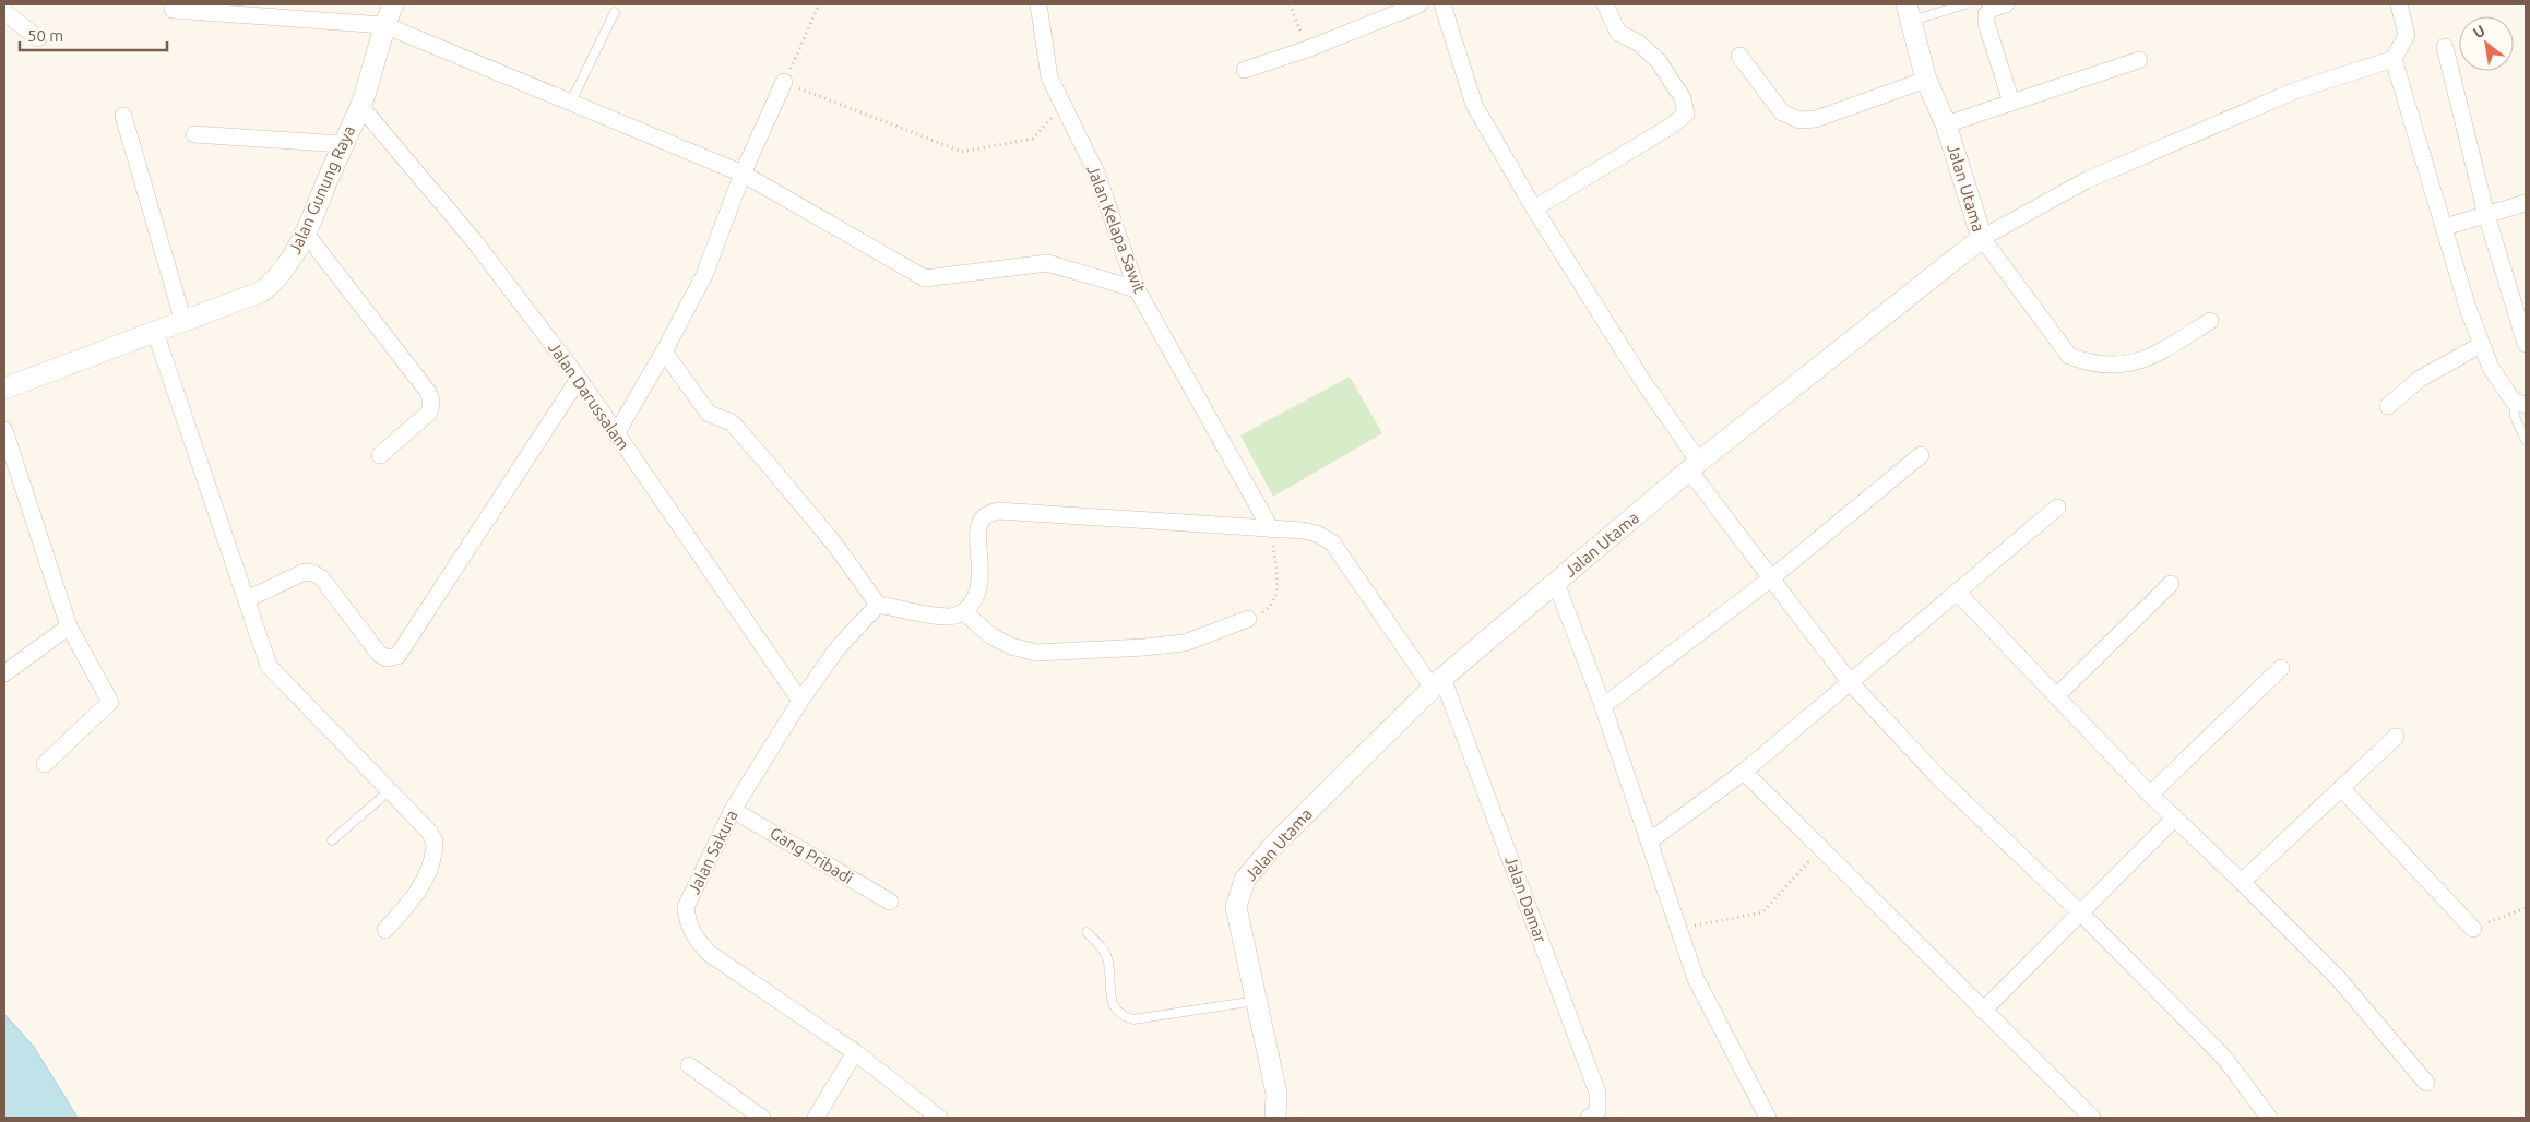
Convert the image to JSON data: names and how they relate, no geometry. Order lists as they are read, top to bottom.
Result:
{
  "streets": {
    "street": [
      "Jalan Utama",
      "Jalan Gunung Raya",
      "Jalan Kelapa Sawit",
      "Jalan Darussalam",
      "Jalan Sakura",
      "Gang Pribadi",
      "Jalan Damar"
    ]
  },
  "crossings": [
    ["Jalan Utama", "Jalan Damar"],
    ["Jalan Gunung Raya", "Jalan Darussalam"],
    ["Jalan Darussalam", "Jalan Sakura"],
    ["Jalan Sakura", "Gang Pribadi"]
  ],
  "scale_bar": "50 m",
  "north": "top left"
}
